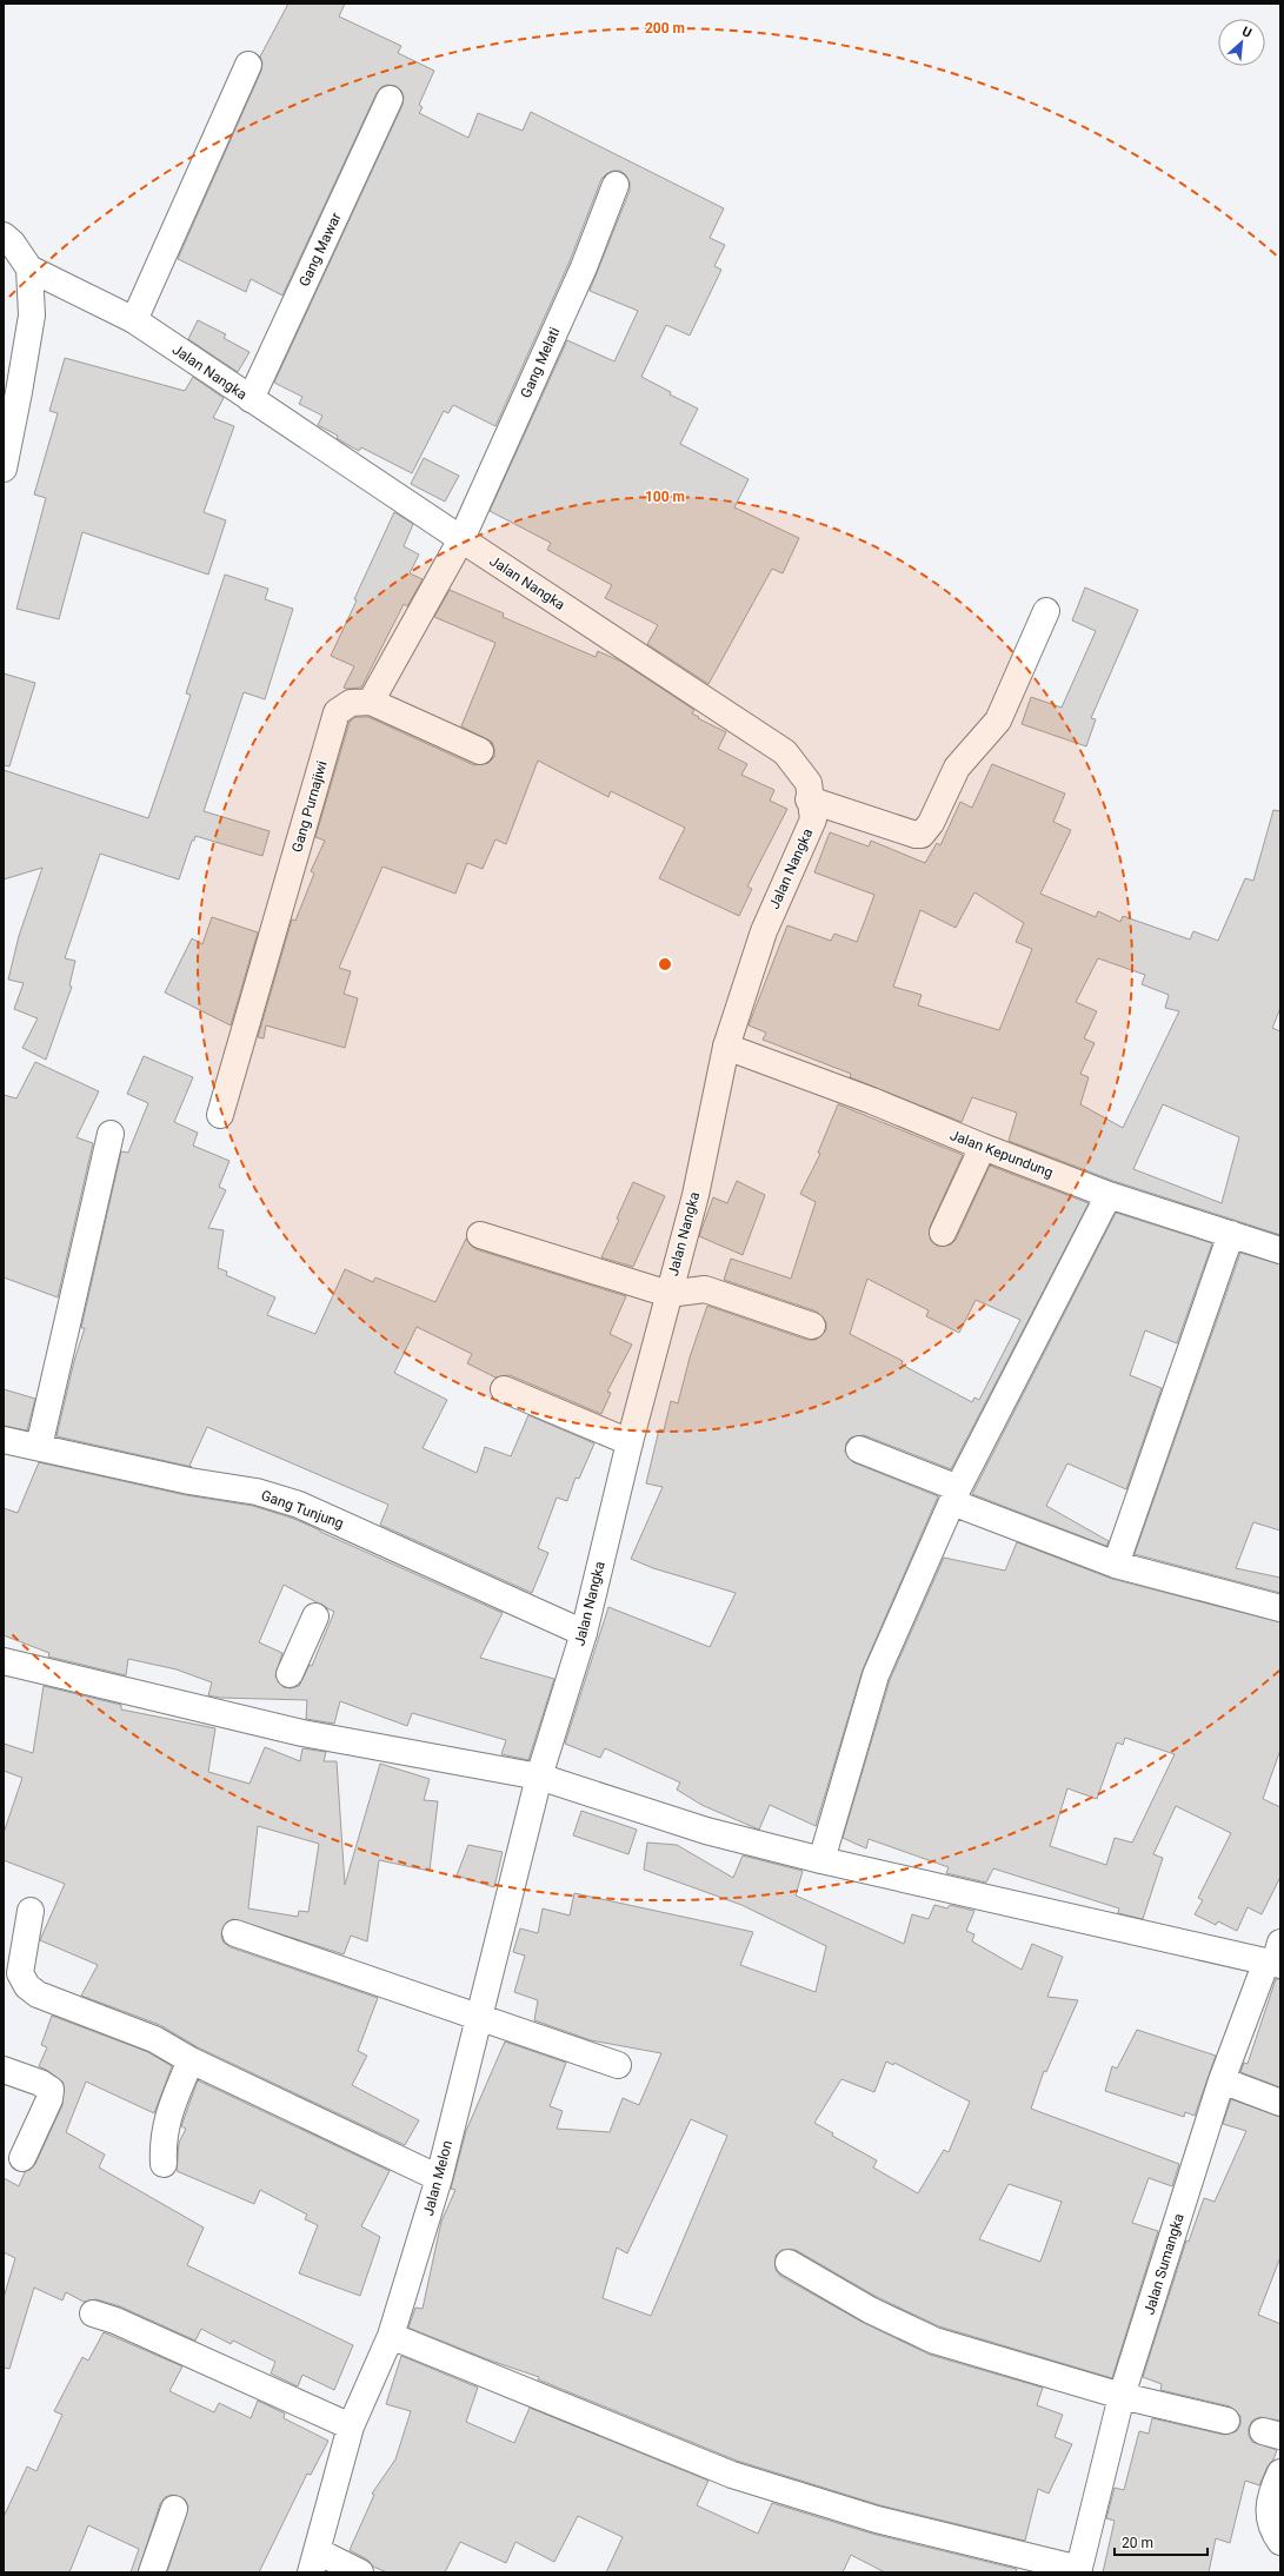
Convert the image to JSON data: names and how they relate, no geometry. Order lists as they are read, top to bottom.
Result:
{
  "streets": {
    "street": [
      "Gang Mawar",
      "Gang Melati",
      "Jalan Nangka",
      "Gang Purnajiwi",
      "Jalan Kepundung",
      "Gang Tunjung",
      "Jalan Melon",
      "Jalan Sumangka"
    ]
  },
  "crossings": [
    ["Gang Mawar", "Jalan Nangka"],
    ["Gang Melati", "Jalan Nangka"],
    ["Jalan Nangka", "Jalan Kepundung"],
    ["Jalan Nangka", "Gang Tunjung"],
    ["Jalan Nangka", "Jalan Melon"]
  ],
  "scale_bar": "20 m",
  "north": "top right",
  "rings": ["200 m", "100 m"]
}
